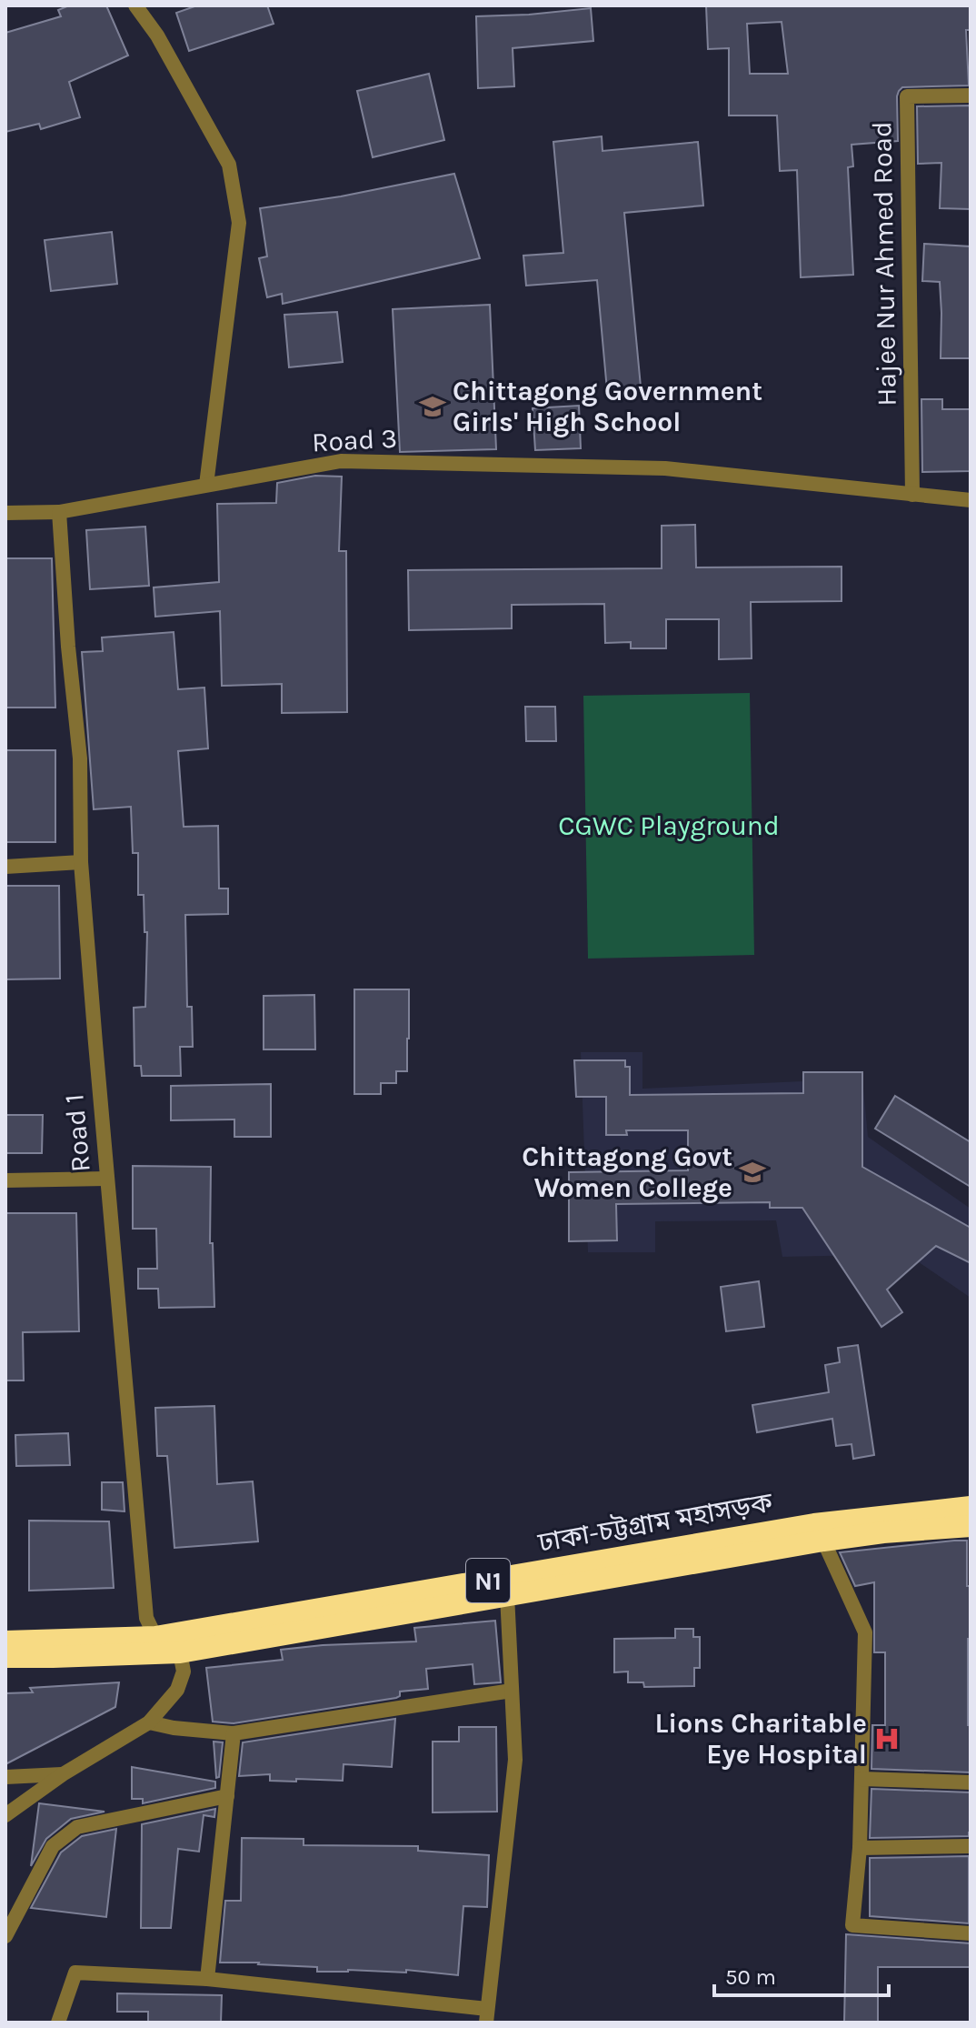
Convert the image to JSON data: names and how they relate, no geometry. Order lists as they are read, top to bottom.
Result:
{
  "streets": {
    "highway": ["ঢাকা-চট্টগ্রাম মহাসড়ক", "N1"],
    "street": ["Hajee Nur Ahmed Road", "Road 3", "Road 1"]
  },
  "crossings": [
    ["Hajee Nur Ahmed Road", "Road 3"],
    ["Road 3", "Road 1"],
    ["Road 1", "ঢাকা-চট্টগ্রাম মহাসড়ক"]
  ],
  "parks": ["CGWC Playground"],
  "places": {
    "school or university": ["Chittagong Government Girls' High School", "Chittagong Govt Women College"],
    "hospital": ["Lions Charitable Eye Hospital"]
  },
  "scale_bar": "50 m"
}
